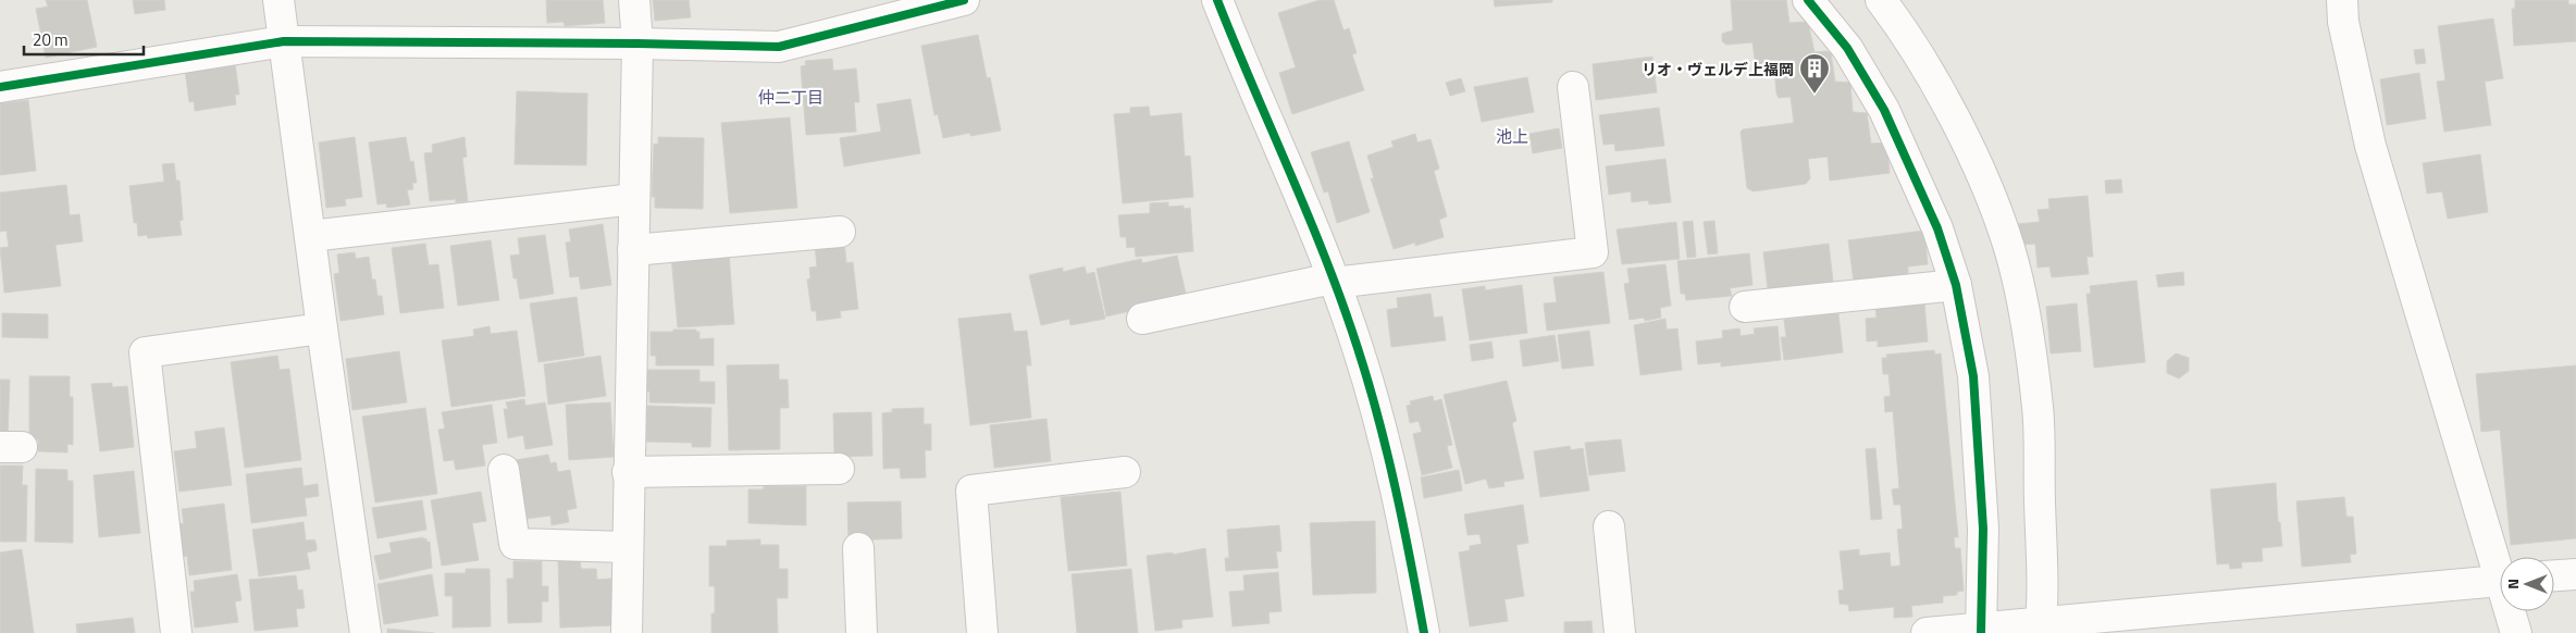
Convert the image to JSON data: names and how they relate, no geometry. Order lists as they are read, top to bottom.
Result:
{
  "districts": ["仲二丁目", "池上"],
  "places": {
    "building": ["リオ・ヴェルデ上福岡"]
  },
  "scale_bar": "20 m",
  "north": "left"
}
